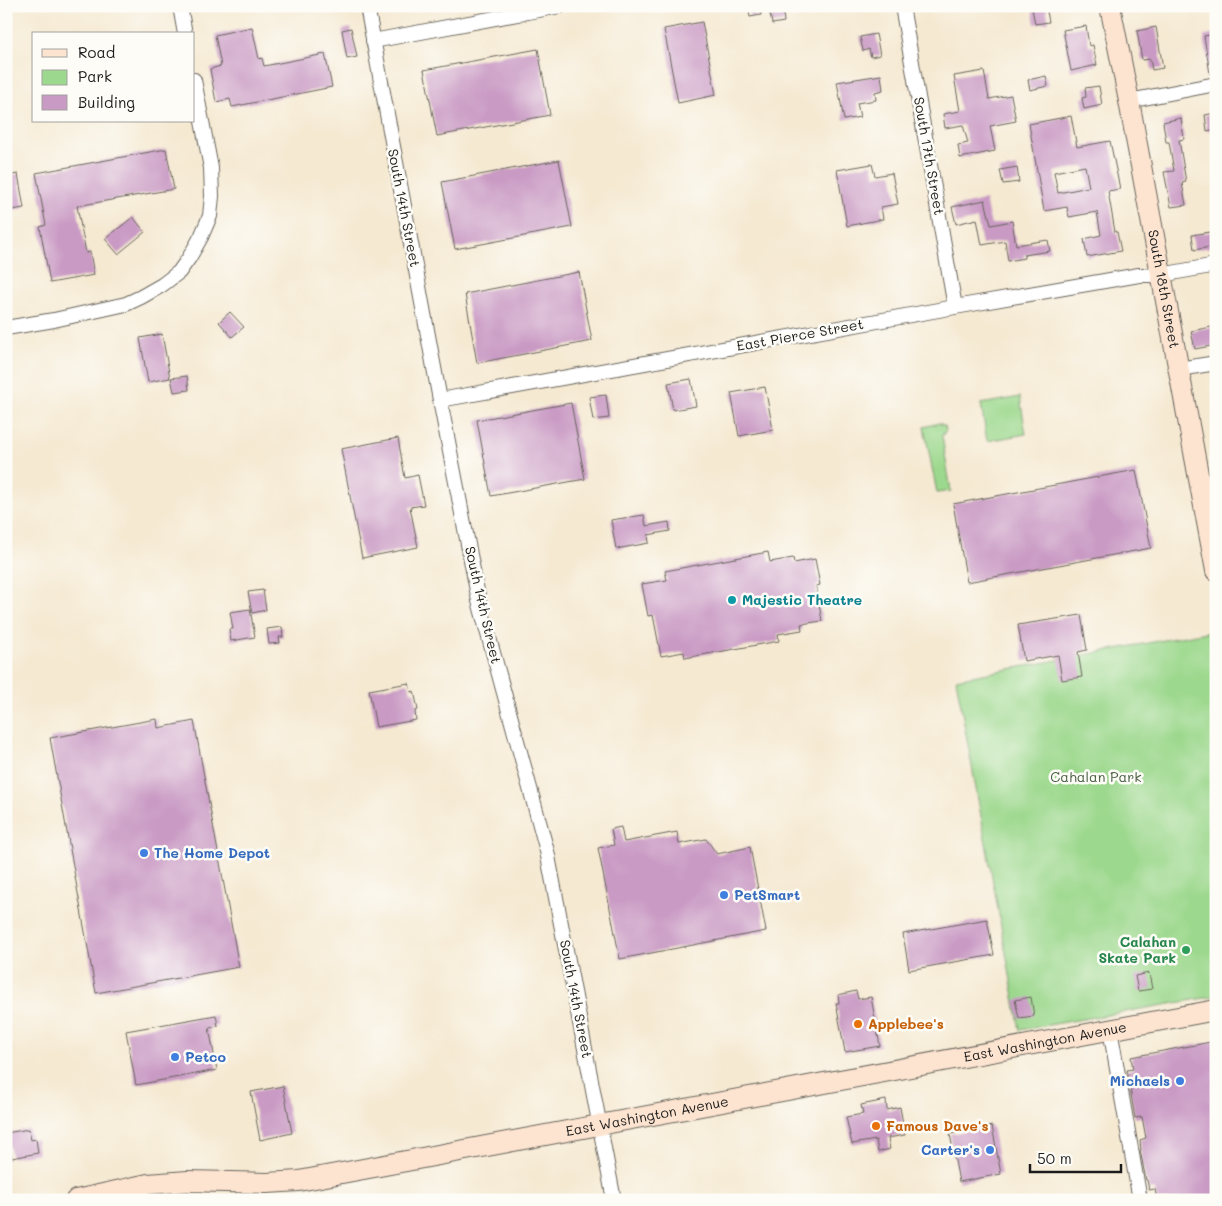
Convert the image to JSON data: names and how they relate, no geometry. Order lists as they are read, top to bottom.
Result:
{
  "streets": {
    "street": [
      "South 17th Street",
      "South 14th Street",
      "South 18th Street",
      "East Pierce Street",
      "East Washington Avenue"
    ]
  },
  "crossings": [
    ["South 17th Street", "East Pierce Street"],
    ["South 14th Street", "East Pierce Street"],
    ["South 14th Street", "East Washington Avenue"],
    ["South 18th Street", "East Pierce Street"]
  ],
  "parks": ["Cahalan Park"],
  "places": [
    "Majestic Theatre",
    "The Home Depot",
    "PetSmart",
    "Calahan Skate Park",
    "Applebee's",
    "Petco",
    "Michaels",
    "Famous Dave's",
    "Carter's"
  ],
  "legend": ["Road", "Park", "Building"],
  "scale_bar": "50 m"
}
